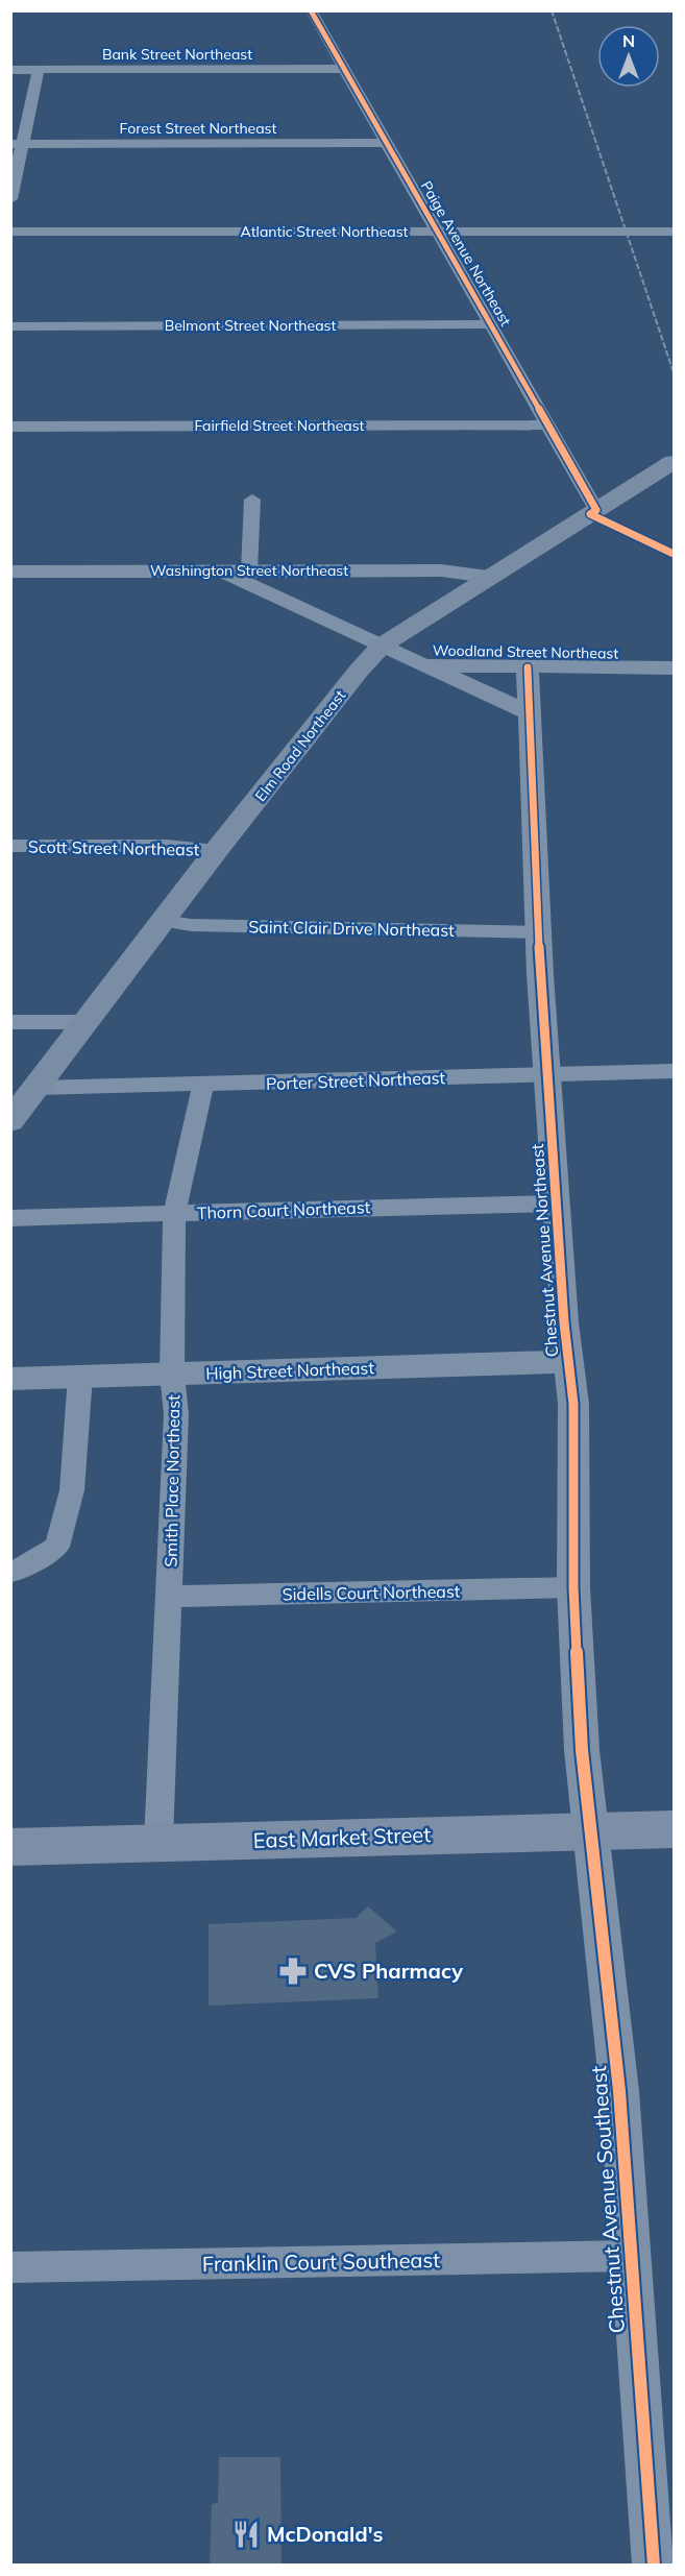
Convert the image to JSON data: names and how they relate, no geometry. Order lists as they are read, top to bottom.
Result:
{
  "streets": {
    "main road": ["Elm Road Northeast", "East Market Street"],
    "street": [
      "Bank Street Northeast",
      "Forest Street Northeast",
      "Atlantic Street Northeast",
      "Paige Avenue Northeast",
      "Belmont Street Northeast",
      "Fairfield Street Northeast",
      "Washington Street Northeast",
      "Woodland Street Northeast",
      "Scott Street Northeast",
      "Saint Clair Drive Northeast",
      "Porter Street Northeast",
      "Thorn Court Northeast",
      "Chestnut Avenue Northeast",
      "High Street Northeast",
      "Smith Place Northeast",
      "Sidells Court Northeast",
      "Chestnut Avenue Southeast",
      "Franklin Court Southeast"
    ]
  },
  "crossings": [
    ["Bank Street Northeast", "Paige Avenue Northeast"],
    ["Forest Street Northeast", "Paige Avenue Northeast"],
    ["Atlantic Street Northeast", "Paige Avenue Northeast"],
    ["Paige Avenue Northeast", "Belmont Street Northeast"],
    ["Paige Avenue Northeast", "Fairfield Street Northeast"],
    ["Paige Avenue Northeast", "Elm Road Northeast"],
    ["Washington Street Northeast", "Woodland Street Northeast"],
    ["Washington Street Northeast", "Elm Road Northeast"],
    ["Woodland Street Northeast", "Elm Road Northeast"],
    ["Woodland Street Northeast", "Chestnut Avenue Northeast"],
    ["Elm Road Northeast", "Scott Street Northeast"],
    ["Elm Road Northeast", "Saint Clair Drive Northeast"],
    ["Elm Road Northeast", "Porter Street Northeast"],
    ["Saint Clair Drive Northeast", "Chestnut Avenue Northeast"],
    ["Porter Street Northeast", "Chestnut Avenue Northeast"],
    ["Porter Street Northeast", "Smith Place Northeast"],
    ["Thorn Court Northeast", "Chestnut Avenue Northeast"],
    ["Thorn Court Northeast", "Smith Place Northeast"],
    ["Chestnut Avenue Northeast", "High Street Northeast"],
    ["Chestnut Avenue Northeast", "Sidells Court Northeast"],
    ["Chestnut Avenue Northeast", "East Market Street"],
    ["Chestnut Avenue Northeast", "Chestnut Avenue Southeast"],
    ["High Street Northeast", "Smith Place Northeast"],
    ["Smith Place Northeast", "Sidells Court Northeast"],
    ["Smith Place Northeast", "East Market Street"],
    ["East Market Street", "Chestnut Avenue Southeast"],
    ["Chestnut Avenue Southeast", "Franklin Court Southeast"]
  ],
  "places": {
    "pharmacy": ["CVS Pharmacy"],
    "restaurant": ["McDonald's"]
  },
  "north": "top"
}
